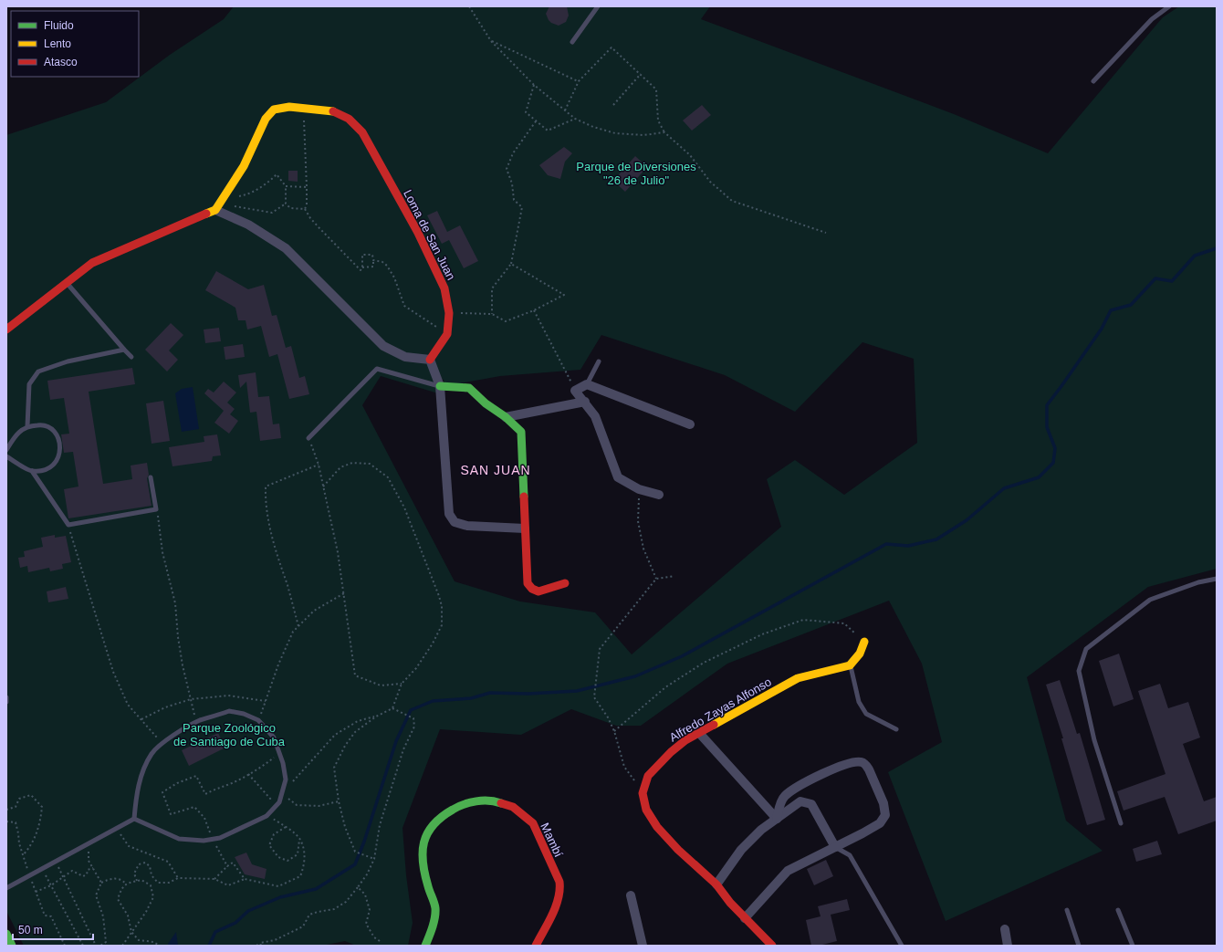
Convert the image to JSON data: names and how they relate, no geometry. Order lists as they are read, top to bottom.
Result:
{
  "streets": {
    "street": ["Loma de San Juan", "Alfredo Zayas Alfonso", "Mambí"]
  },
  "districts": ["SAN JUAN"],
  "parks": ["Parque de Diversiones \"26 de Julio\"", "Parque Zoológico de Santiago de Cuba"],
  "legend": ["Fluido", "Lento", "Atasco"],
  "scale_bar": "50 m"
}
